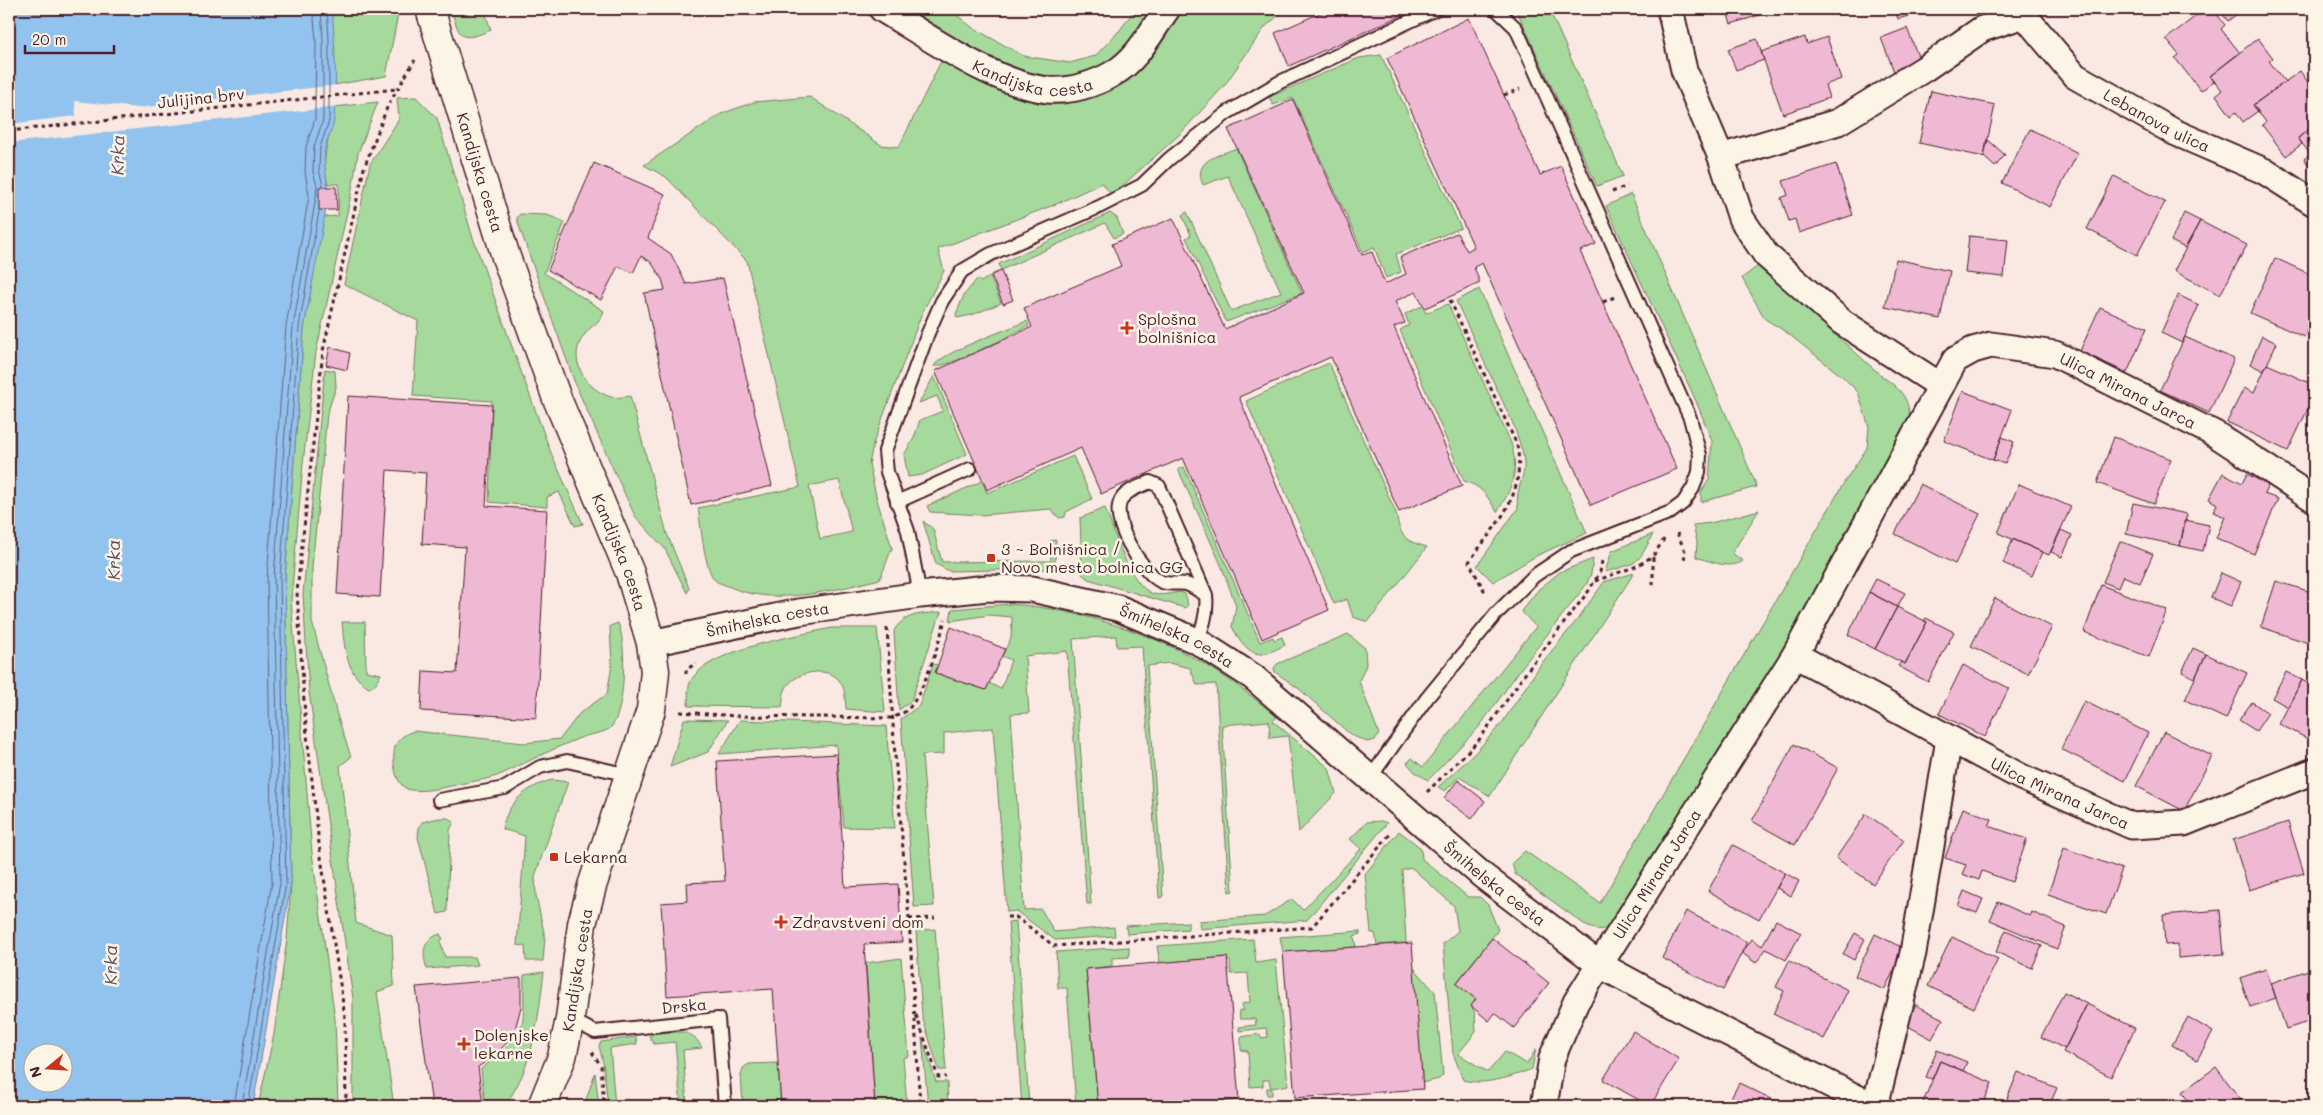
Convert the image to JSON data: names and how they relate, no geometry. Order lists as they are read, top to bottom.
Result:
{
  "streets": {
    "main road": ["Kandijska cesta"],
    "street": ["Lebanova ulica", "Ulica Mirana Jarca", "Šmihelska cesta"],
    "lane": ["Drska"],
    "path": ["Julijina brv"]
  },
  "crossings": [
    ["Kandijska cesta", "Šmihelska cesta"],
    ["Kandijska cesta", "Drska"],
    ["Ulica Mirana Jarca", "Šmihelska cesta"]
  ],
  "water": ["Krka"],
  "places": {
    "health": ["Splošna bolnišnica", "Zdravstveni dom", "Dolenjske lekarne"],
    "transit": ["3 ~ Bolnišnica / Novo mesto bolnica GG", "Lekarna"]
  },
  "scale_bar": "20 m",
  "north": "left"
}
